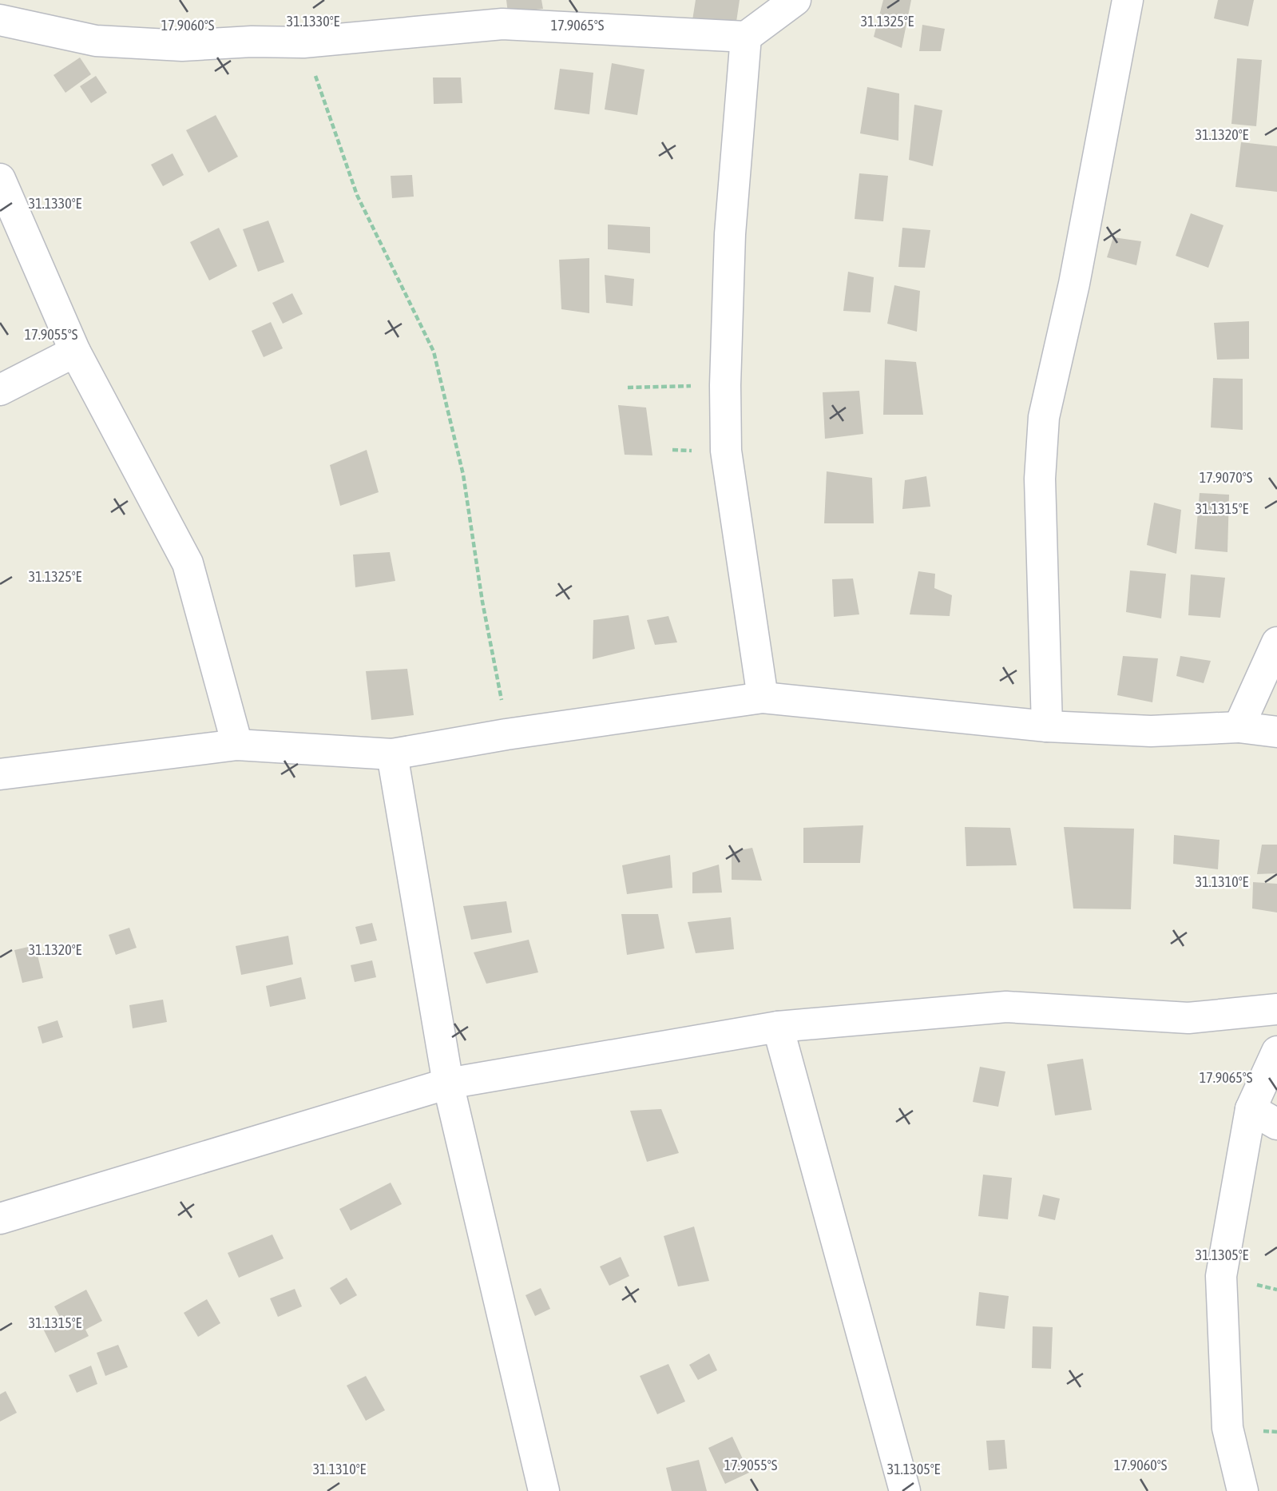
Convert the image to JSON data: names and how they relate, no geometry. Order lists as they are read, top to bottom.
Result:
{
  "coordinates": [
    "31.1330°E",
    "31.1325°E",
    "17.9060°S",
    "17.9065°S",
    "31.1320°E",
    "17.9055°S",
    "17.9070°S",
    "31.1315°E",
    "31.1310°E",
    "31.1305°E"
  ]
}
